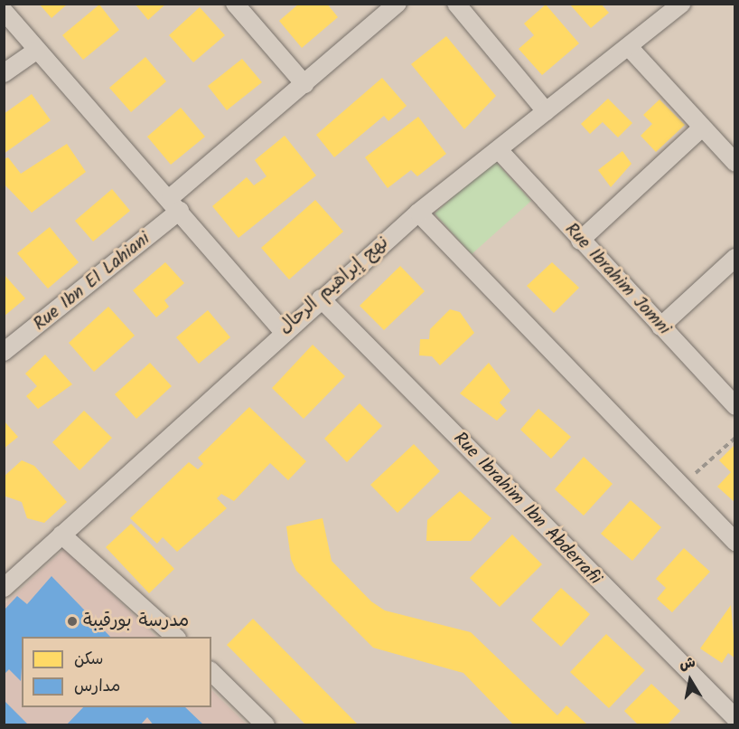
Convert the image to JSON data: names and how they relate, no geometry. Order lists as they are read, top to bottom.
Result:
{
  "streets": {
    "street": [
      "Rue Ibrahim Jomni",
      "Rue Ibn El Lahiani",
      "نهج إبراهيم الرحال",
      "Rue Ibrahim Ibn Abderrafii"
    ]
  },
  "crossings": [
    ["Rue Ibrahim Jomni", "نهج إبراهيم الرحال"],
    ["نهج إبراهيم الرحال", "Rue Ibrahim Ibn Abderrafii"]
  ],
  "places": ["مدرسة بورقيبة"],
  "legend": ["سكن", "مدارس"],
  "north": "top"
}
